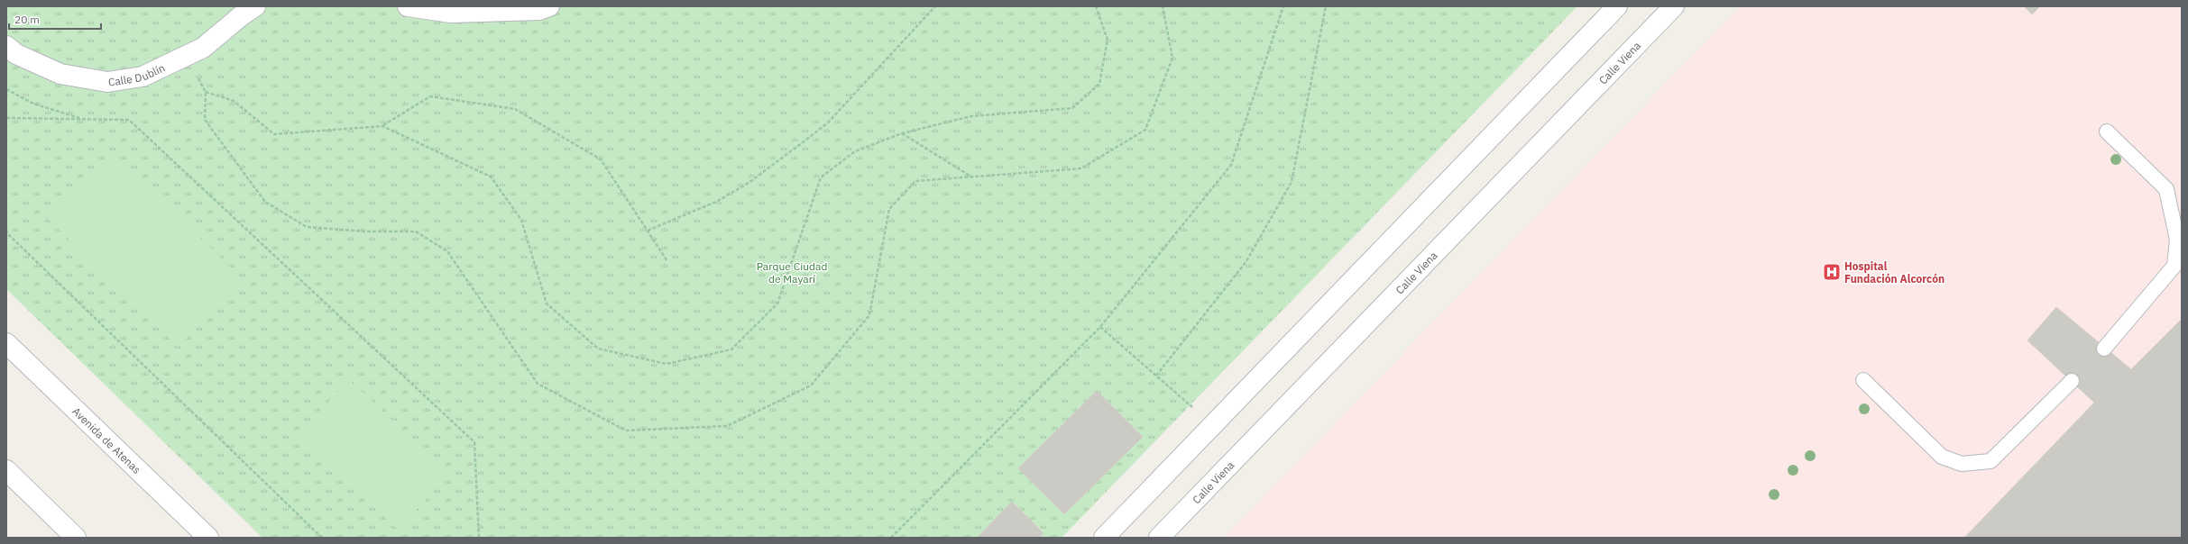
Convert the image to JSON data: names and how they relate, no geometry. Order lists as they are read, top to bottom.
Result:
{
  "streets": {
    "street": ["Calle Viena", "Calle Dublín", "Avenida de Atenas"]
  },
  "parks": ["Parque Ciudad de Mayarí"],
  "places": {
    "hospital": ["Hospital Fundación Alcorcón"]
  },
  "scale_bar": "20 m"
}
